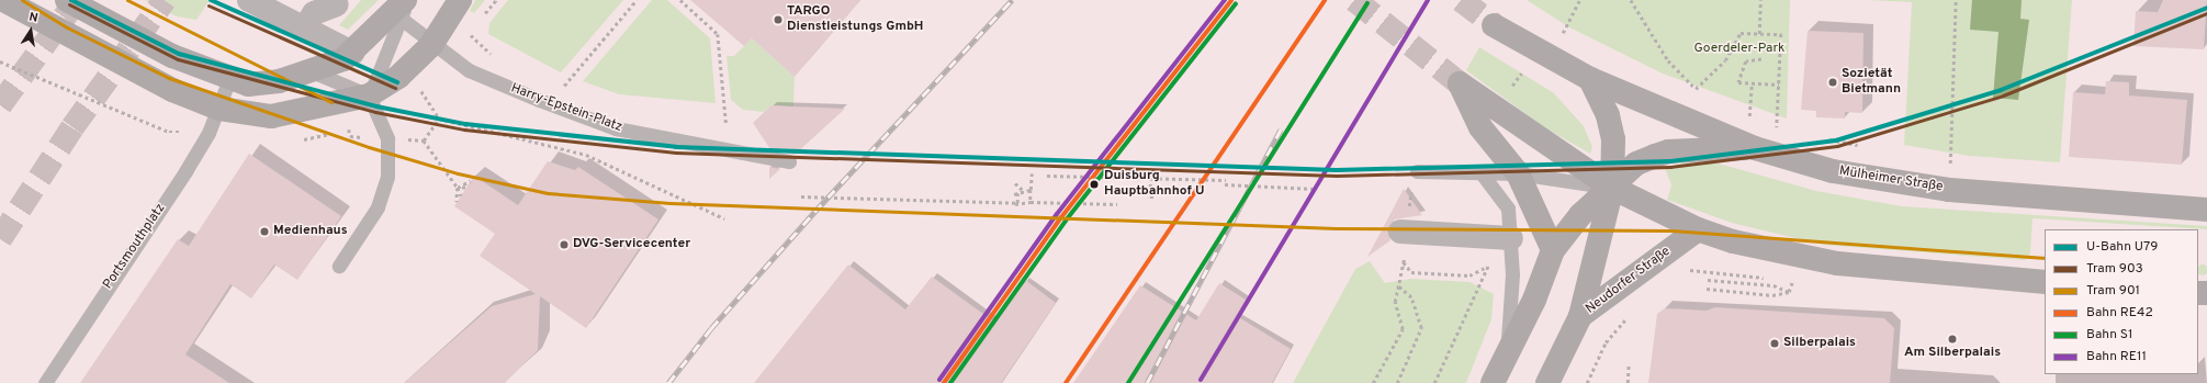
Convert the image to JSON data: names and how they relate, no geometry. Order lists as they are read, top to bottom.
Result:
{
  "streets": {
    "main road": ["Mülheimer Straße", "Neudorfer Straße"],
    "lane": ["Harry-Epstein-Platz", "Portsmouthplatz"]
  },
  "crossings": [
    ["Mülheimer Straße", "Neudorfer Straße"]
  ],
  "parks": ["Goerdeler-Park"],
  "places": [
    "TARGO Dienstleistungs GmbH",
    "Sozietät Bietmann",
    "Duisburg Hauptbahnhof U",
    "Medienhaus",
    "DVG-Servicecenter",
    "Am Silberpalais",
    "Silberpalais"
  ],
  "lines": [
    "metro line U79",
    "tram line 901",
    "rail line RE42",
    "rail line RE11",
    "rail line S1",
    "tram line 903"
  ],
  "legend": [
    "U-Bahn U79",
    "Tram 903",
    "Tram 901",
    "Bahn RE42",
    "Bahn S1",
    "Bahn RE11"
  ],
  "north": "top"
}
